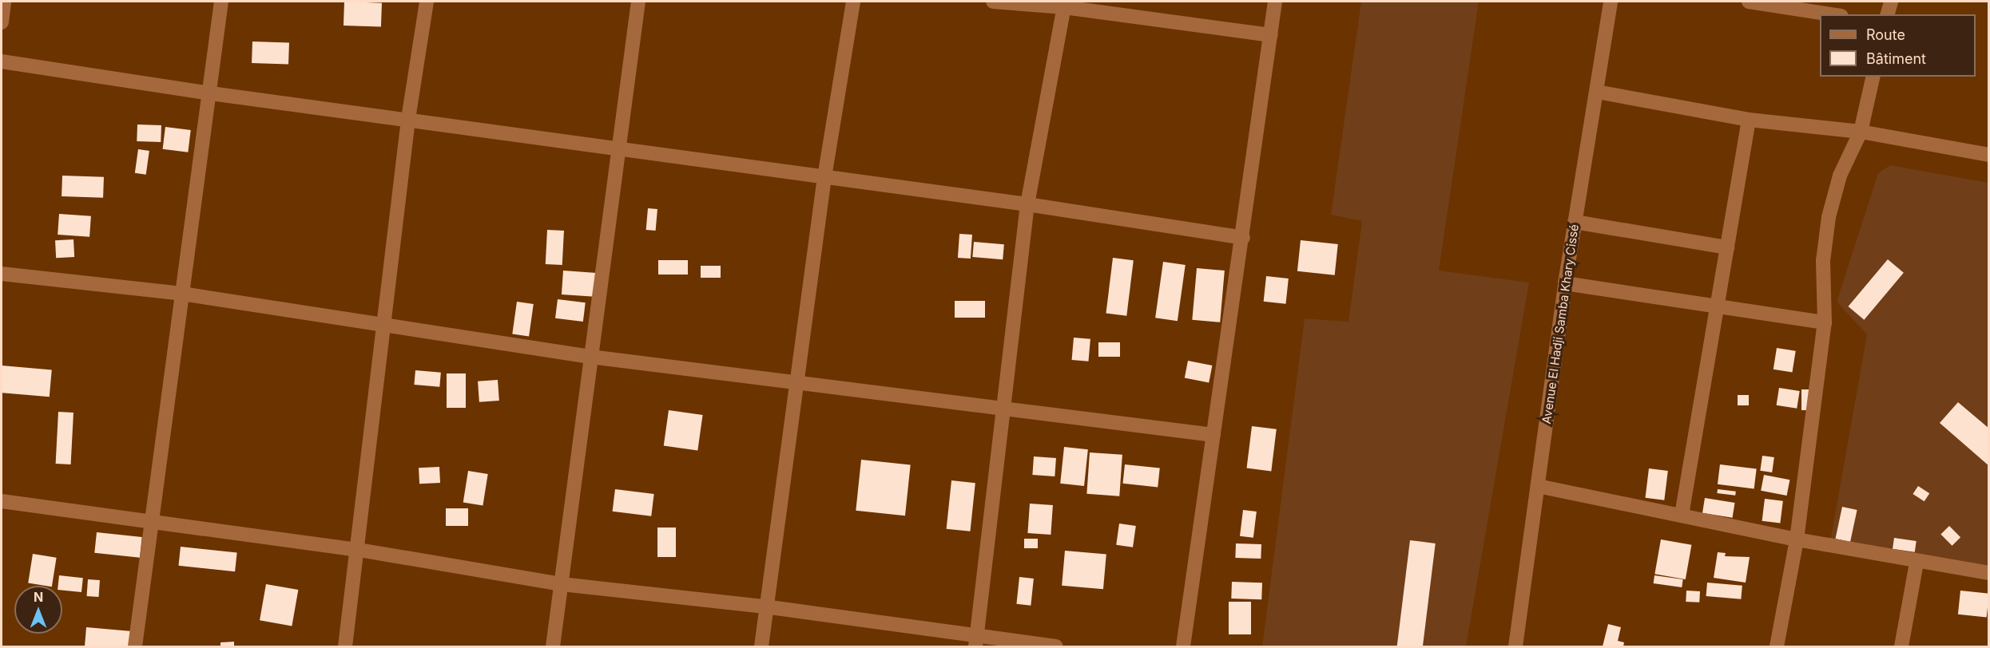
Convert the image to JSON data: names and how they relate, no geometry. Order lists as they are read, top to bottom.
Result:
{
  "streets": {
    "street": ["Avenue El Hadji Samba Khary Cissé"]
  },
  "legend": ["Route", "Bâtiment"],
  "north": "top"
}
